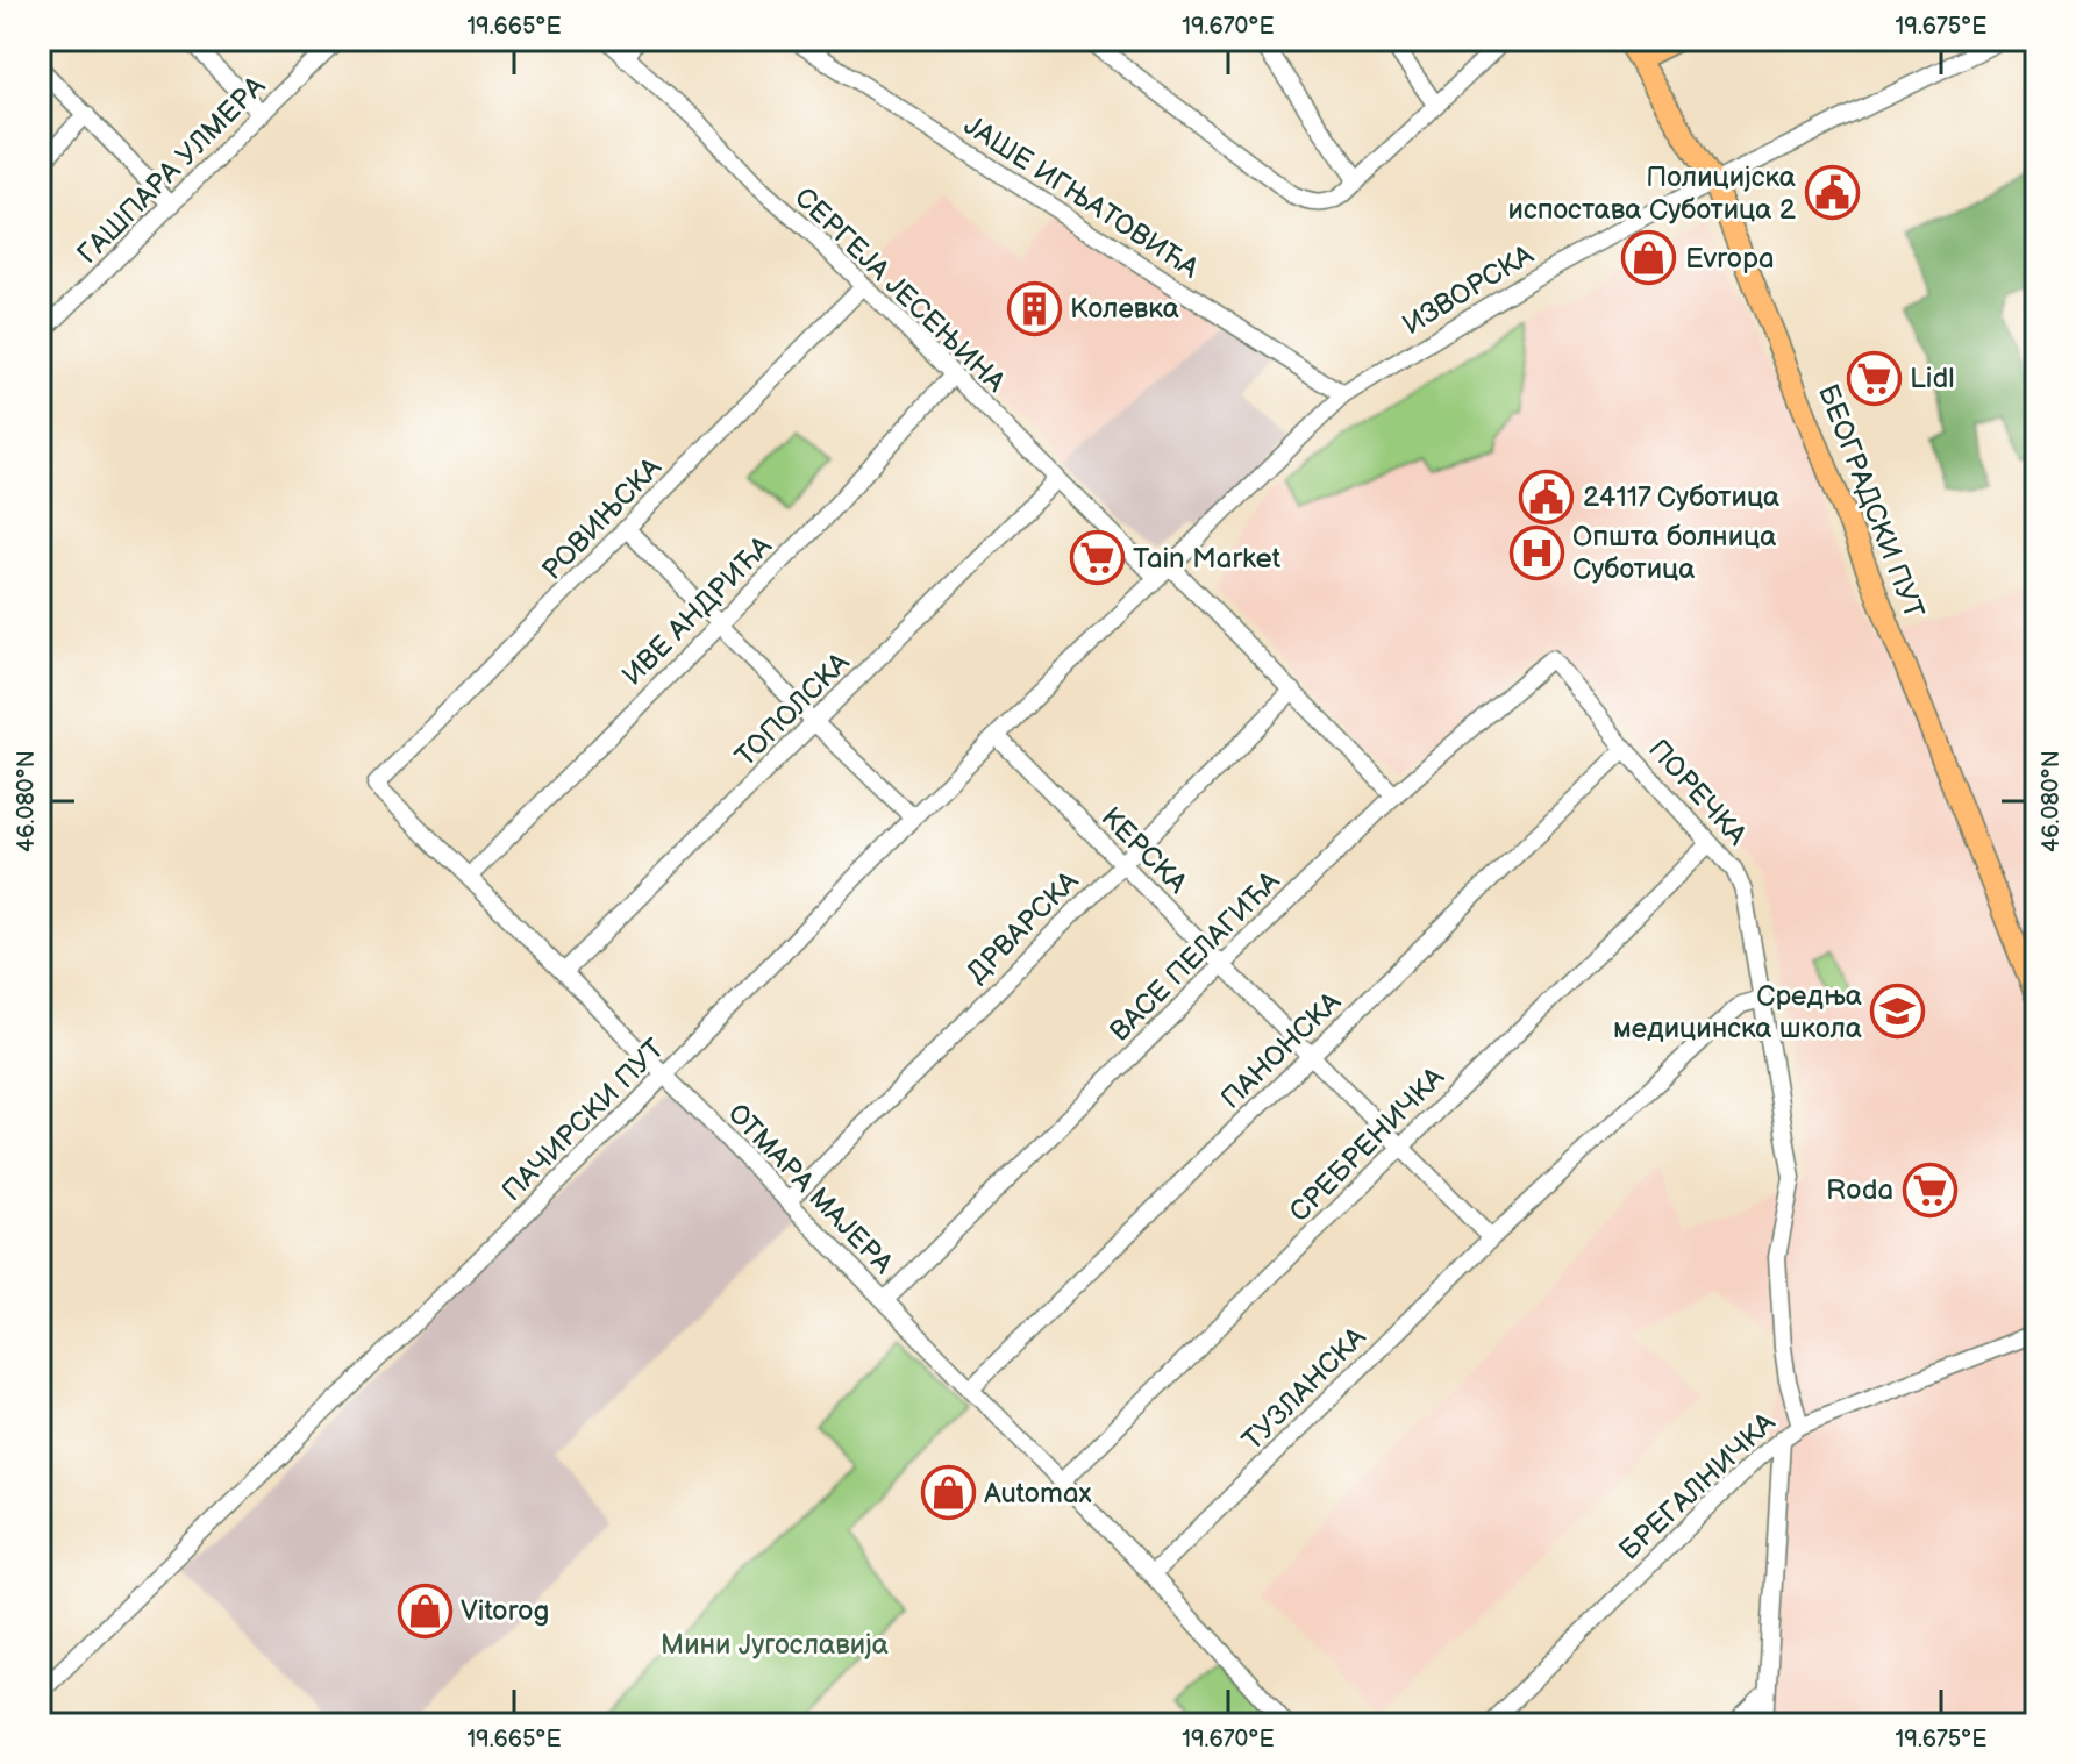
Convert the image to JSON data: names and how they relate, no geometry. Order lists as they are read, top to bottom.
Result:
{
  "streets": {
    "main road": ["БЕОГРАДСКИ ПУТ"],
    "street": [
      "ГАШПАРА УЛМЕРА",
      "ЈАШЕ ИГЊАТОВИЋА",
      "СЕРГЕЈА ЈЕСЕЊИНА",
      "ИЗВОРСКА",
      "РОВИЊСКА",
      "ИВЕ АНДРИЋА",
      "ТОПОЛСКА",
      "ПОРЕЧКА",
      "КЕРСКА",
      "ДРВАРСКА",
      "ВАСЕ ПЕЛАГИЋА",
      "ПАНОНСКА",
      "ПАЧИРСКИ ПУТ",
      "СРЕБРЕНИЧКА",
      "ОТМАРА МАЈЕРА",
      "ТУЗЛАНСКА",
      "БРЕГАЛНИЧКА"
    ]
  },
  "crossings": [
    ["ЈАШЕ ИГЊАТОВИЋА", "ИЗВОРСКА"],
    ["СЕРГЕЈА ЈЕСЕЊИНА", "ИЗВОРСКА"],
    ["СЕРГЕЈА ЈЕСЕЊИНА", "РОВИЊСКА"],
    ["СЕРГЕЈА ЈЕСЕЊИНА", "ИВЕ АНДРИЋА"],
    ["СЕРГЕЈА ЈЕСЕЊИНА", "ТОПОЛСКА"],
    ["СЕРГЕЈА ЈЕСЕЊИНА", "ДРВАРСКА"],
    ["СЕРГЕЈА ЈЕСЕЊИНА", "ВАСЕ ПЕЛАГИЋА"],
    ["СЕРГЕЈА ЈЕСЕЊИНА", "ПАЧИРСКИ ПУТ"],
    ["ИЗВОРСКА", "БЕОГРАДСКИ ПУТ"],
    ["ИЗВОРСКА", "ПАЧИРСКИ ПУТ"],
    ["РОВИЊСКА", "ОТМАРА МАЈЕРА"],
    ["ИВЕ АНДРИЋА", "ОТМАРА МАЈЕРА"],
    ["ТОПОЛСКА", "ОТМАРА МАЈЕРА"],
    ["ПОРЕЧКА", "ВАСЕ ПЕЛАГИЋА"],
    ["ПОРЕЧКА", "ПАНОНСКА"],
    ["ПОРЕЧКА", "СРЕБРЕНИЧКА"],
    ["ПОРЕЧКА", "ТУЗЛАНСКА"],
    ["ПОРЕЧКА", "БРЕГАЛНИЧКА"],
    ["КЕРСКА", "ДРВАРСКА"],
    ["КЕРСКА", "ВАСЕ ПЕЛАГИЋА"],
    ["КЕРСКА", "ПАНОНСКА"],
    ["КЕРСКА", "ПАЧИРСКИ ПУТ"],
    ["КЕРСКА", "СРЕБРЕНИЧКА"],
    ["КЕРСКА", "ТУЗЛАНСКА"],
    ["ДРВАРСКА", "ОТМАРА МАЈЕРА"],
    ["ВАСЕ ПЕЛАГИЋА", "ОТМАРА МАЈЕРА"],
    ["ПАНОНСКА", "ОТМАРА МАЈЕРА"],
    ["ПАЧИРСКИ ПУТ", "ОТМАРА МАЈЕРА"],
    ["СРЕБРЕНИЧКА", "ОТМАРА МАЈЕРА"],
    ["ОТМАРА МАЈЕРА", "ТУЗЛАНСКА"]
  ],
  "parks": ["Мини Југославија"],
  "places": {
    "public building": ["Полицијска испостава Суботица 2", "24117 Суботица"],
    "shop": ["Evropa", "Automax", "Vitorog"],
    "building": ["Колевка"],
    "supermarket": ["Lidl", "Tain Market", "Roda"],
    "hospital": ["Општа болница Суботица"],
    "school or university": ["Средња медицинска школа"]
  },
  "coordinates": [
    "19.665°E",
    "19.670°E",
    "19.675°E",
    "46.080°N"
  ]
}
